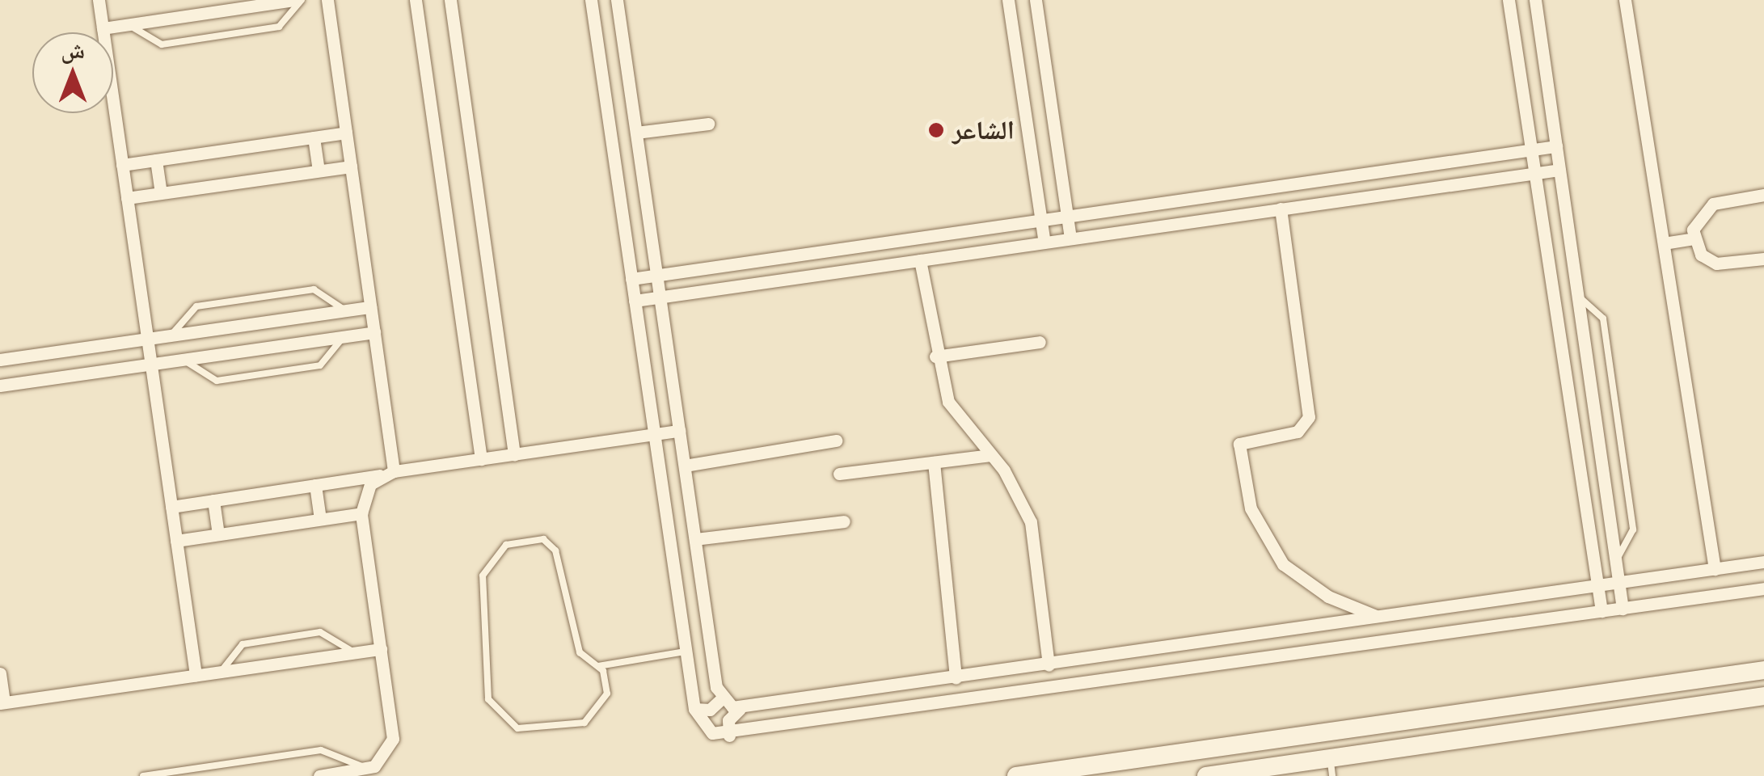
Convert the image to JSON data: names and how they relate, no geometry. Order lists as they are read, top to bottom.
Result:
{
  "places": ["الشاعر"],
  "north": "top"
}
